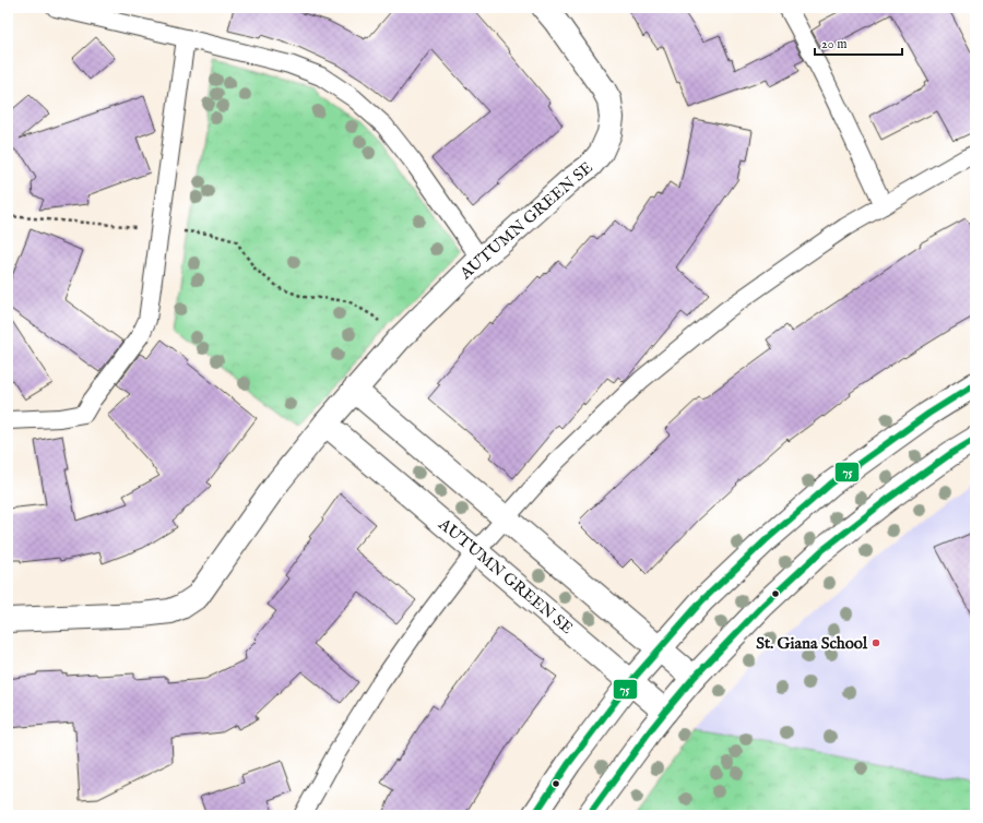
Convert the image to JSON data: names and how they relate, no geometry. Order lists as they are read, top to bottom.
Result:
{
  "streets": {
    "street": ["AUTUMN GREEN SE"]
  },
  "places": ["St. Giana School"],
  "lines": ["transit line 75"],
  "scale_bar": "20 m"
}
